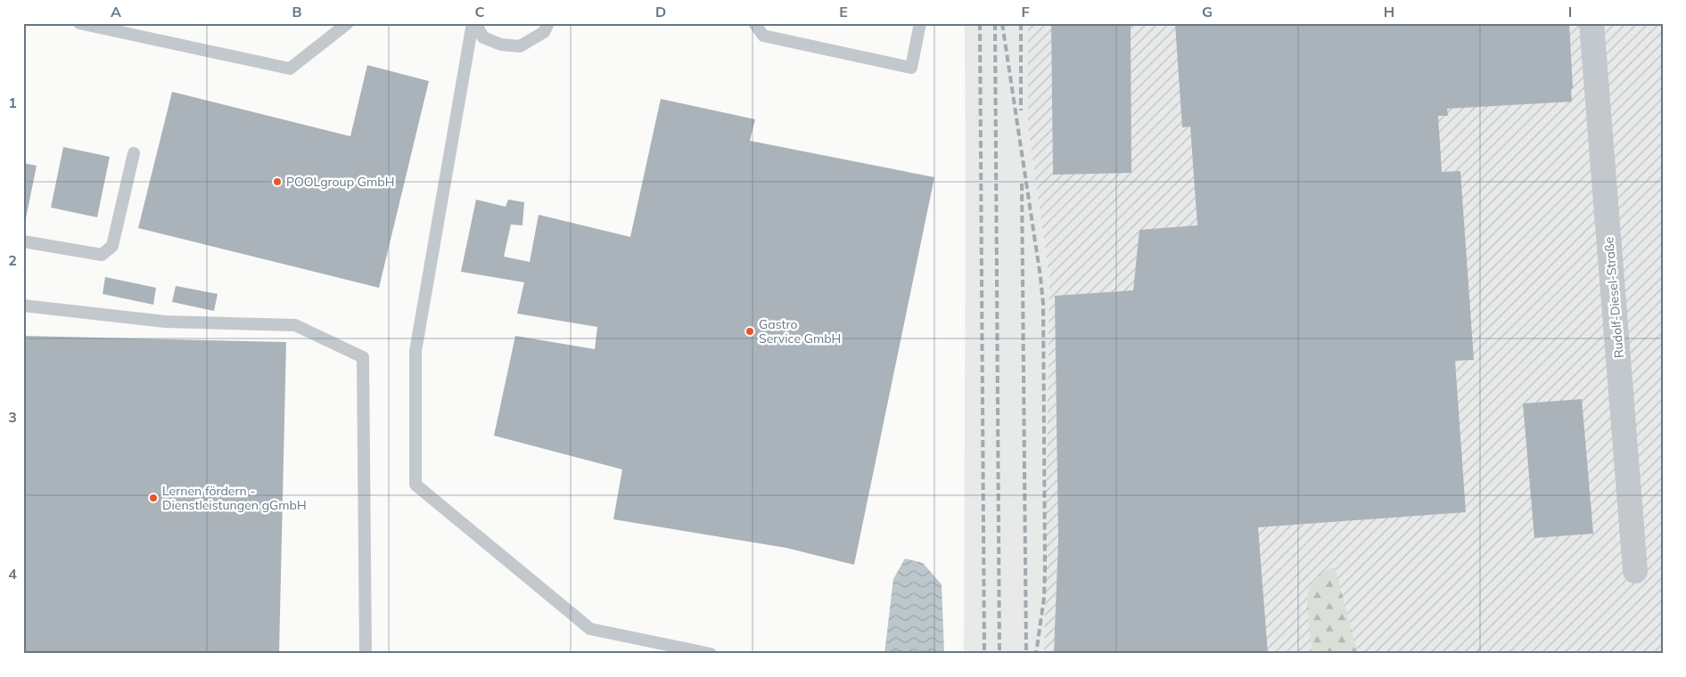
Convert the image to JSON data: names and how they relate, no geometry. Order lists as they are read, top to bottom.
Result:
{
  "streets": {
    "street": ["Rudolf-Diesel-Straße"]
  },
  "places": ["POOLgroup GmbH", "Gastro Service GmbH", "Lernen fördern - Dienstleistungen gGmbH"],
  "grid": {
    "columns": [
      "A",
      "B",
      "C",
      "D",
      "E",
      "F",
      "G",
      "H",
      "I"
    ],
    "rows": [
      "1",
      "2",
      "3",
      "4"
    ]
  }
}
